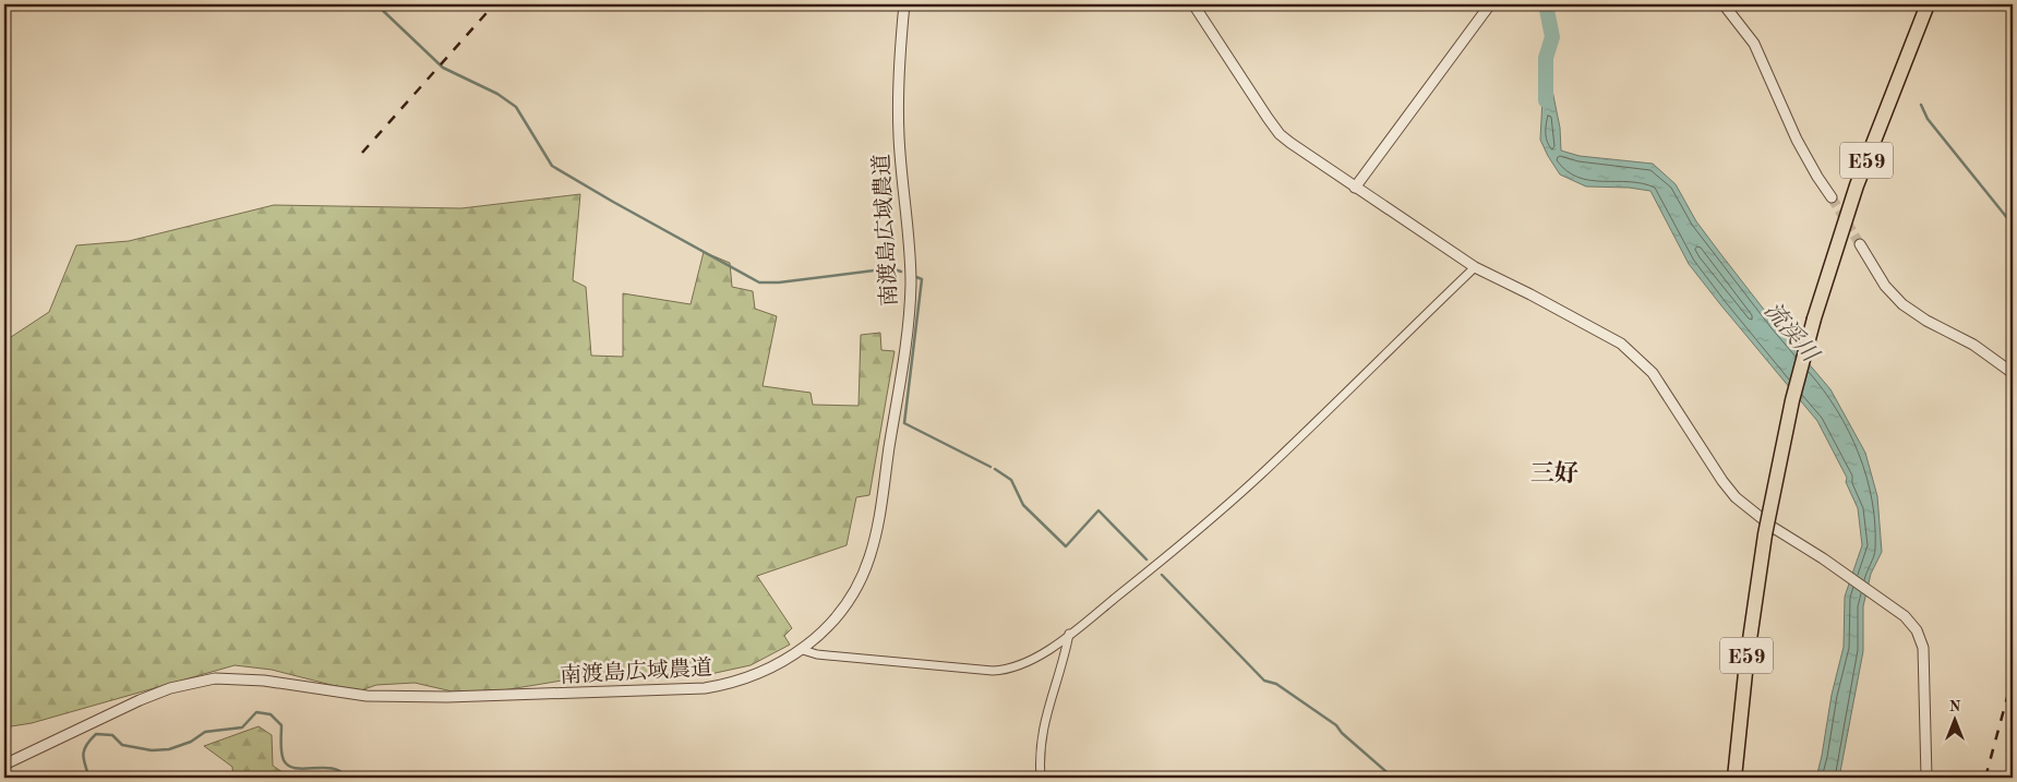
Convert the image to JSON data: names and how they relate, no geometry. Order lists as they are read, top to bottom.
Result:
{
  "streets": {
    "highway": ["E59"],
    "street": ["南渡島広域農道"]
  },
  "districts": ["三好"],
  "water": ["流渓川"],
  "north": "top"
}
